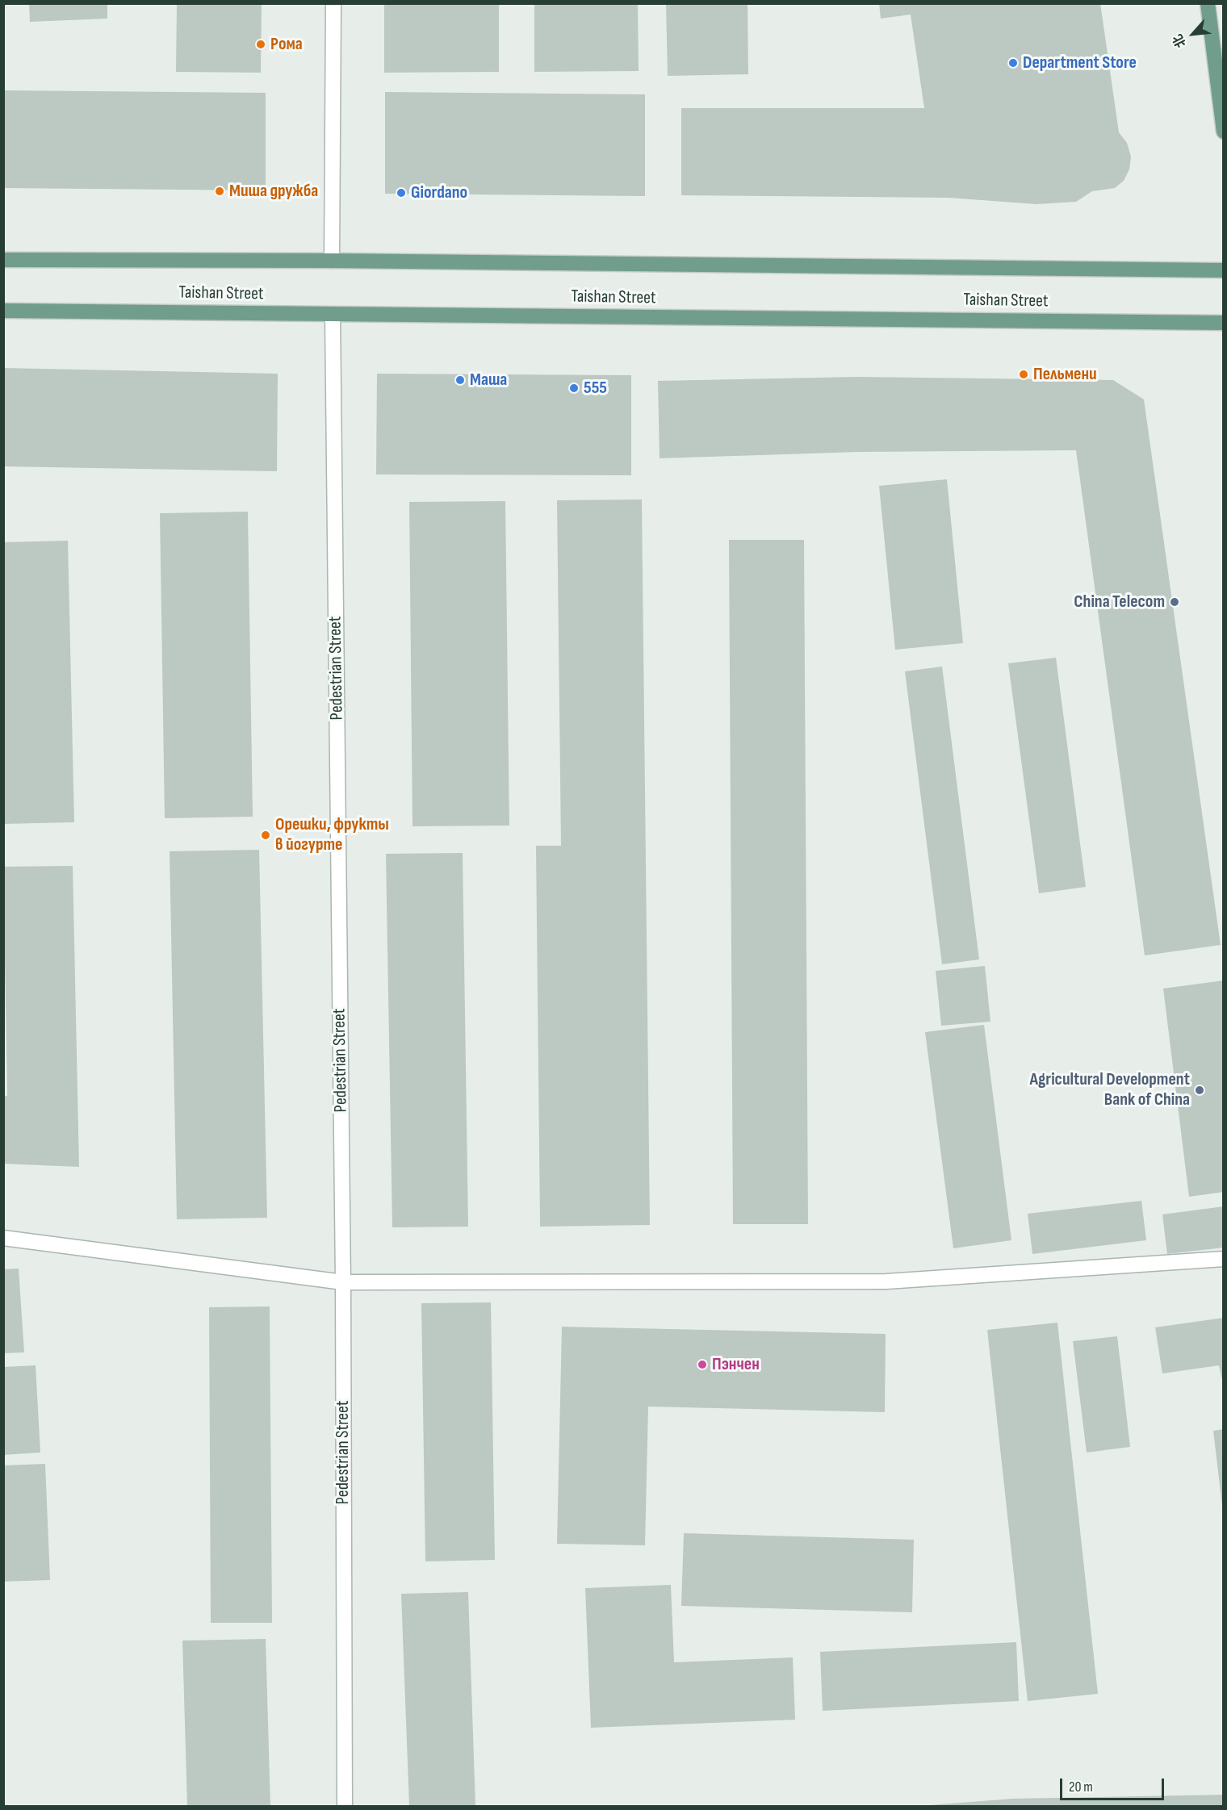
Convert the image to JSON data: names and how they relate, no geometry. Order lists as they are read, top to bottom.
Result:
{
  "streets": {
    "main road": ["Taishan Street"],
    "street": ["Pedestrian Street"]
  },
  "crossings": [
    ["Taishan Street", "Pedestrian Street"]
  ],
  "places": [
    "Рома",
    "Department Store",
    "Миша дружба",
    "Giordano",
    "Пельмени",
    "Маша",
    "555",
    "China Telecom",
    "Орешки, фрукты в йогурте",
    "Agricultural Development Bank of China",
    "Пэнчен"
  ],
  "scale_bar": "20 m",
  "north": "bottom left"
}
